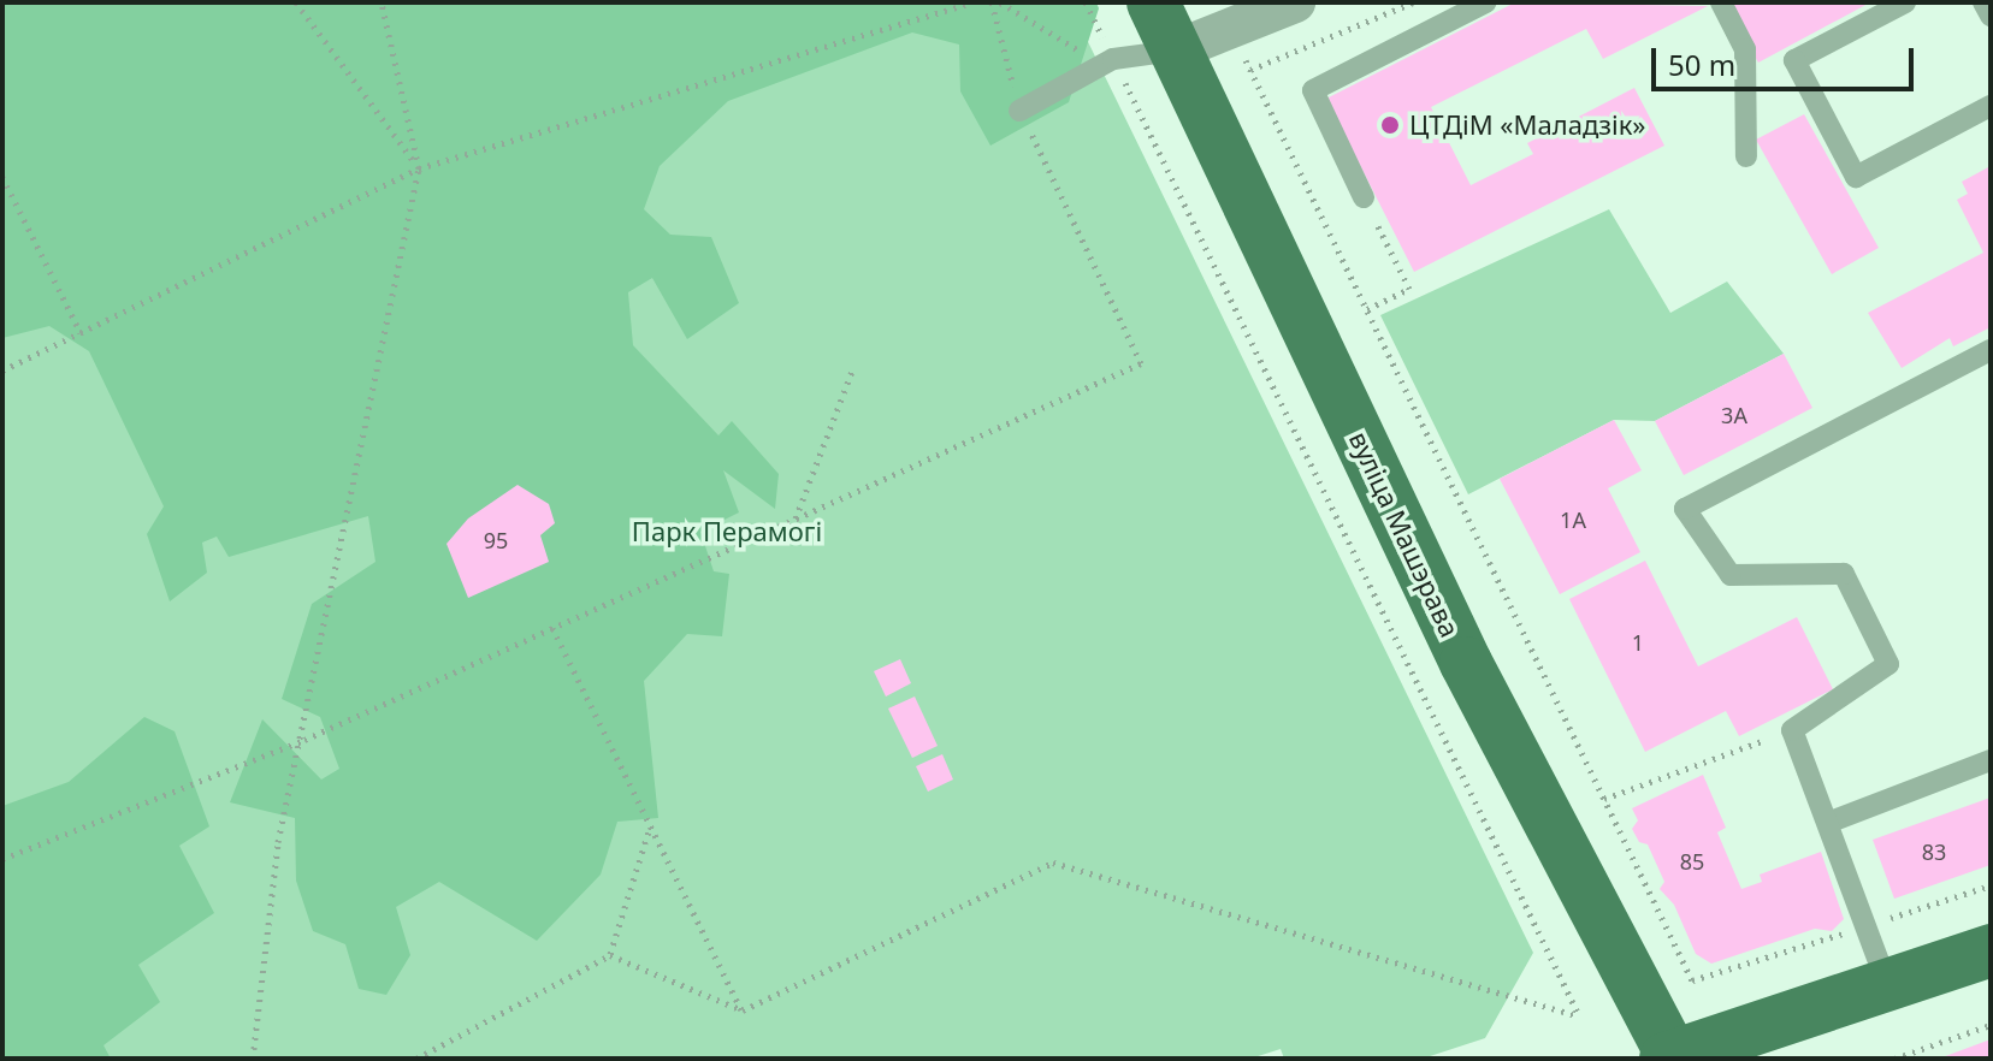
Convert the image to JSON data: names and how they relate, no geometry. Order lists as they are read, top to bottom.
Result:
{
  "streets": {
    "main road": ["вуліца Машэрава"]
  },
  "parks": ["Парк Перамогі"],
  "places": ["ЦТДіМ «Маладзік»"],
  "house_numbers": [
    "3А",
    "1А",
    "95",
    "1",
    "83",
    "85"
  ],
  "scale_bar": "50 m"
}
